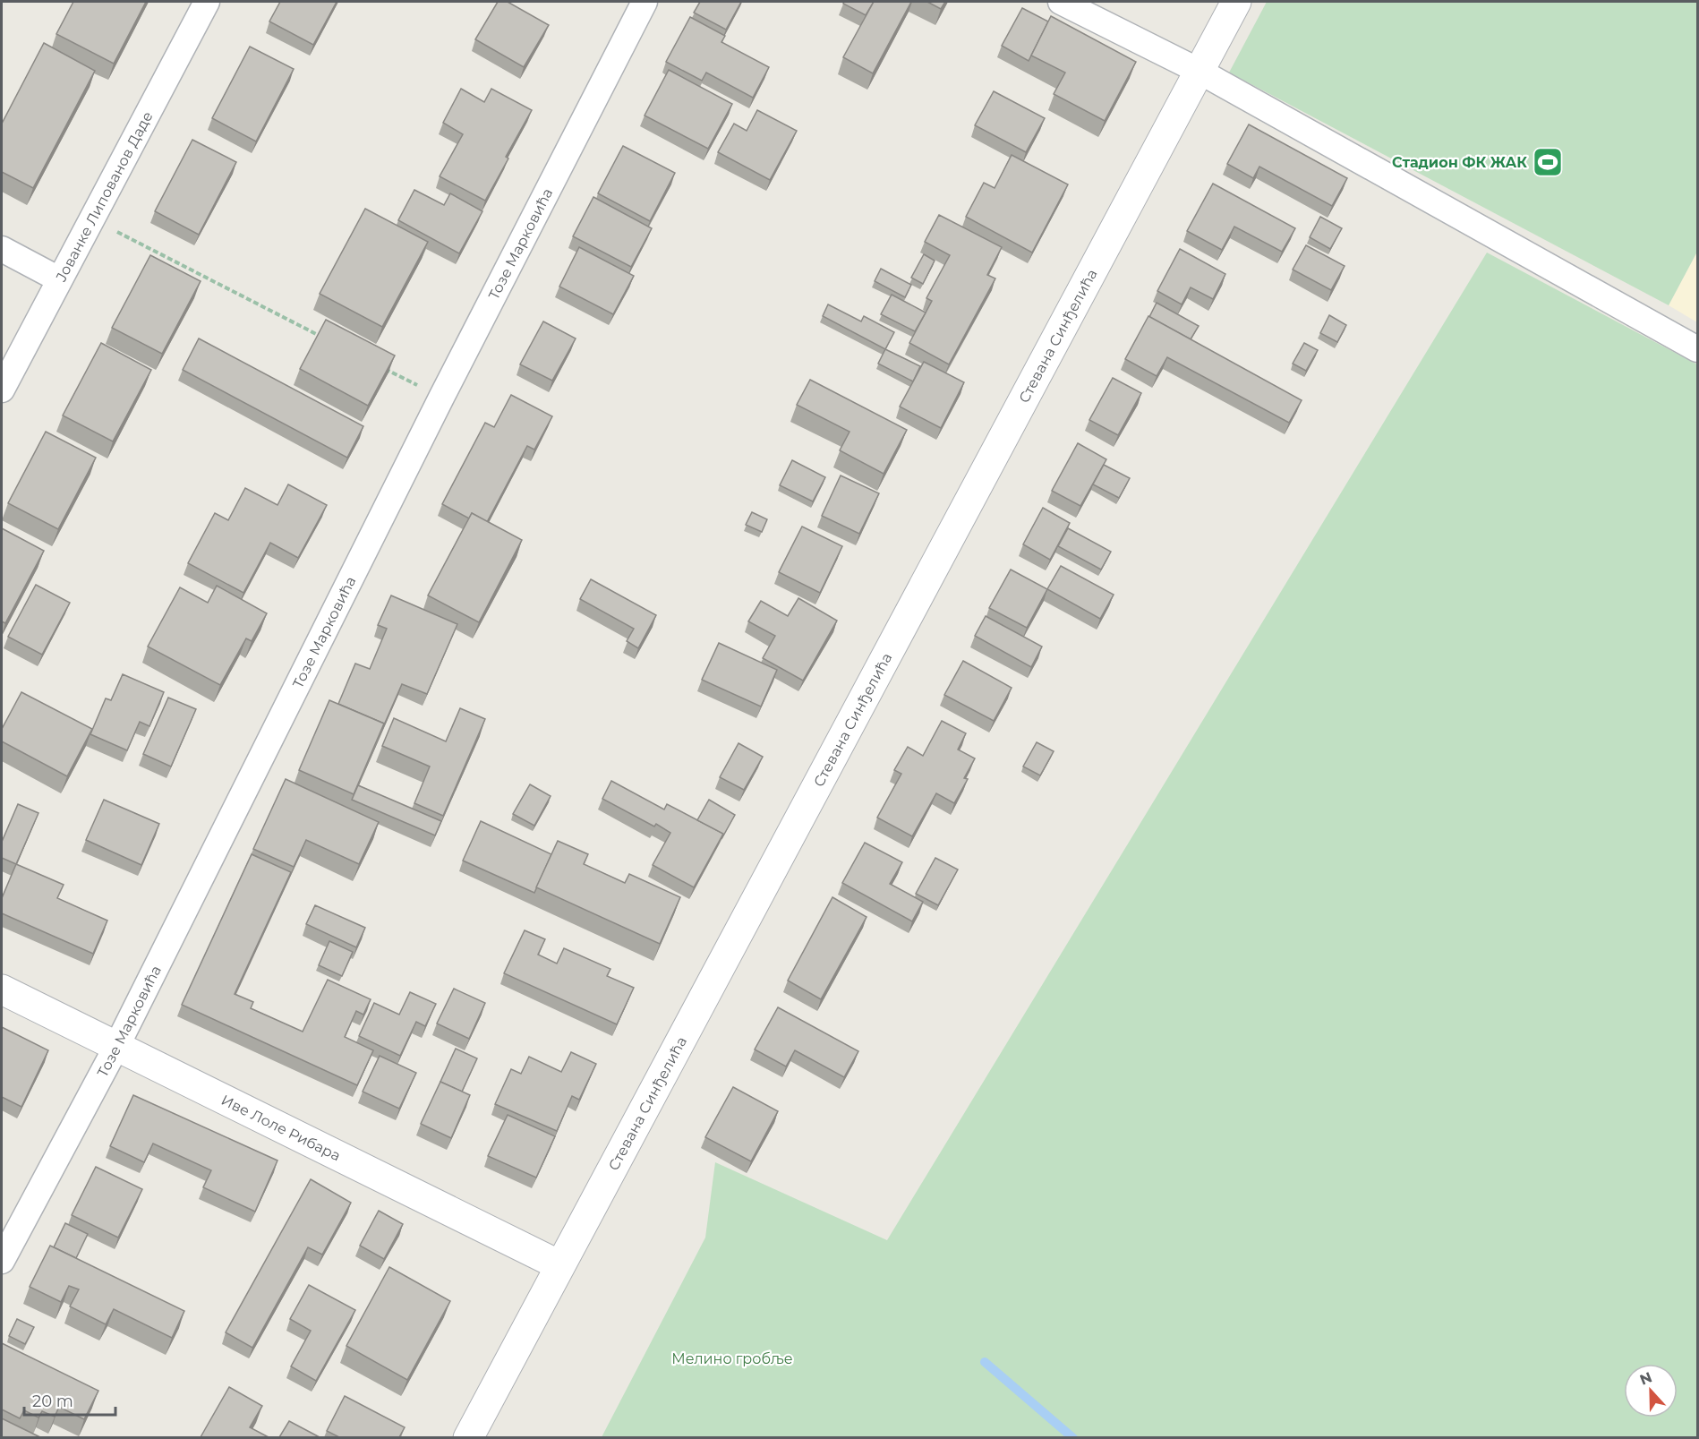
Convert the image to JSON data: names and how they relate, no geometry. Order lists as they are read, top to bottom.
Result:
{
  "streets": {
    "street": [
      "Јованке Липованов Даде",
      "Тозе Марковића",
      "Стевана Синђелића",
      "Иве Лоле Рибара"
    ]
  },
  "crossings": [
    ["Тозе Марковића", "Иве Лоле Рибара"],
    ["Стевана Синђелића", "Иве Лоле Рибара"]
  ],
  "parks": ["Мелино гробље"],
  "places": {
    "sports": ["Стадион ФК ЖАК"]
  },
  "scale_bar": "20 m",
  "north": "top"
}
